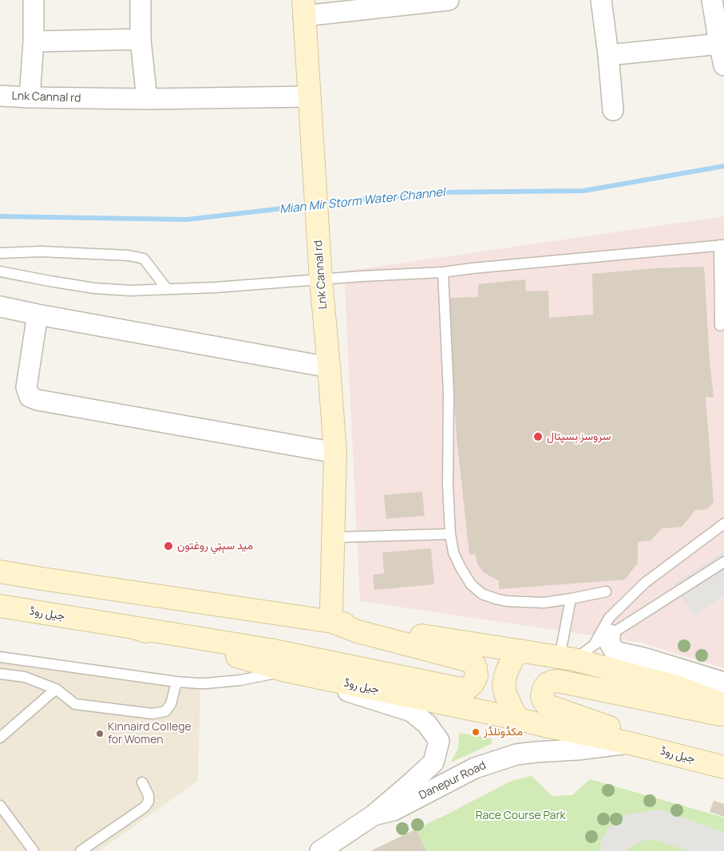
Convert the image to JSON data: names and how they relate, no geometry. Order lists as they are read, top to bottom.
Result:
{
  "streets": {
    "main road": ["Lnk Cannal rd", "جیل روڈ"],
    "street": ["Danepur Road"]
  },
  "crossings": [
    ["جیل روڈ", "Danepur Road"]
  ],
  "water": ["Mian Mir Storm Water Channel"],
  "parks": ["Race Course Park"],
  "places": [
    "سروسز ہسپتال",
    "مید سېټي روغتون",
    "مکڈونلڈز",
    "Kinnaird College for Women"
  ]
}
